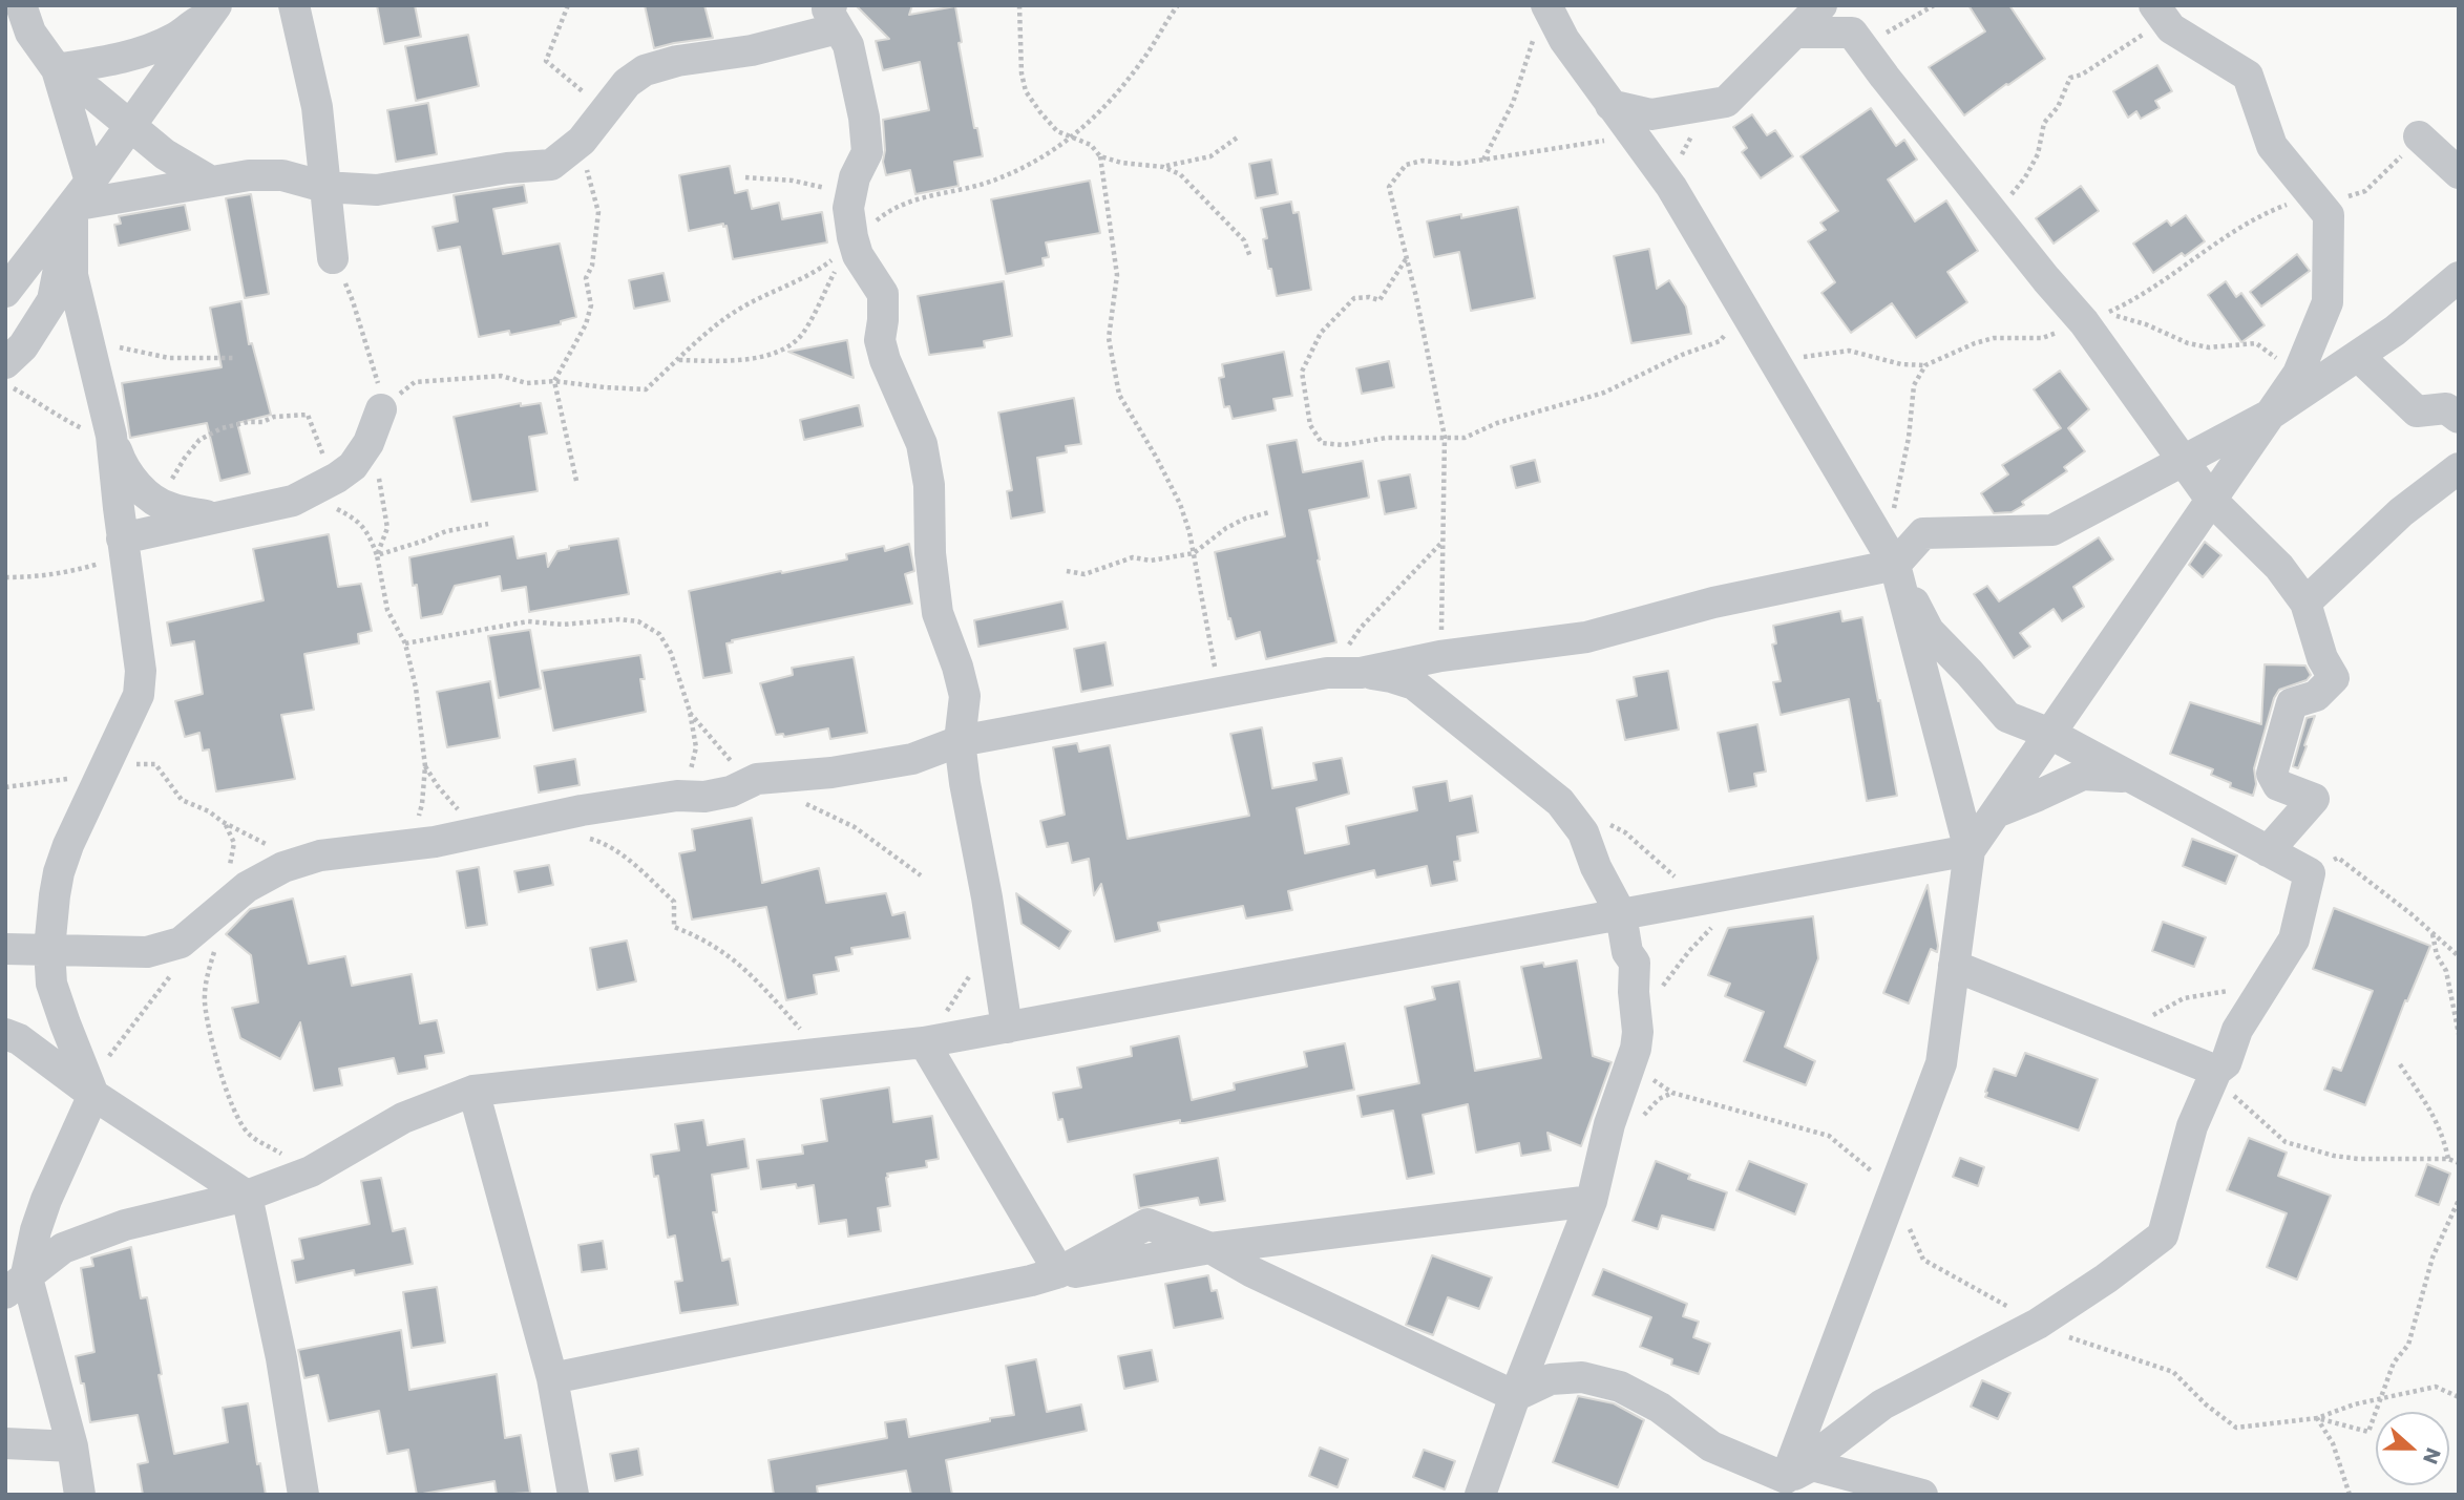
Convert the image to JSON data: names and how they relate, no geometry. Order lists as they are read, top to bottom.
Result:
{
  "north": "right"
}
